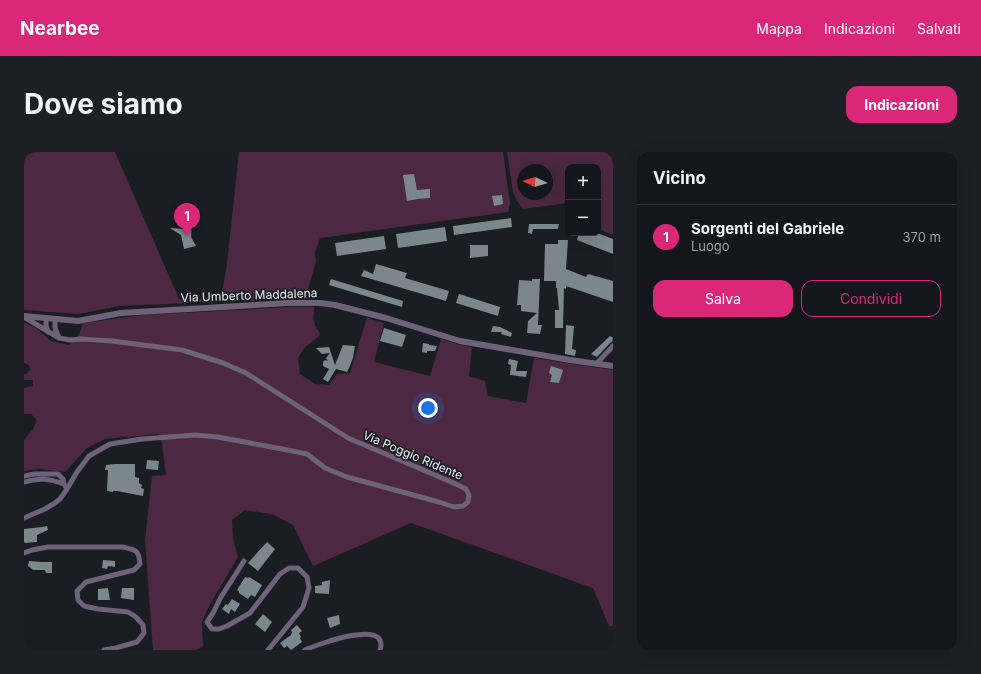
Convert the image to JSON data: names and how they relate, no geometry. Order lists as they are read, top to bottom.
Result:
{
  "streets": {
    "street": ["Via Umberto Maddalena", "Via Poggio Ridente"]
  },
  "crossings": [
    ["Via Umberto Maddalena", "Via Poggio Ridente"]
  ],
  "north": "left",
  "page": {
    "header": "Nearbee",
    "nav": ["Mappa", "Indicazioni", "Salvati"],
    "buttons": [
      "Indicazioni",
      ["Salva", "Condividi"]
    ],
    "title": "Dove siamo",
    "heading": "Vicino",
    "map_buttons": ["+", "−"],
    "pins": "1",
    "list": [
      {
        "mark": "1",
        "name": "Sorgenti del Gabriele",
        "note": "Luogo",
        "value": "370 m"
      }
    ]
  }
}
